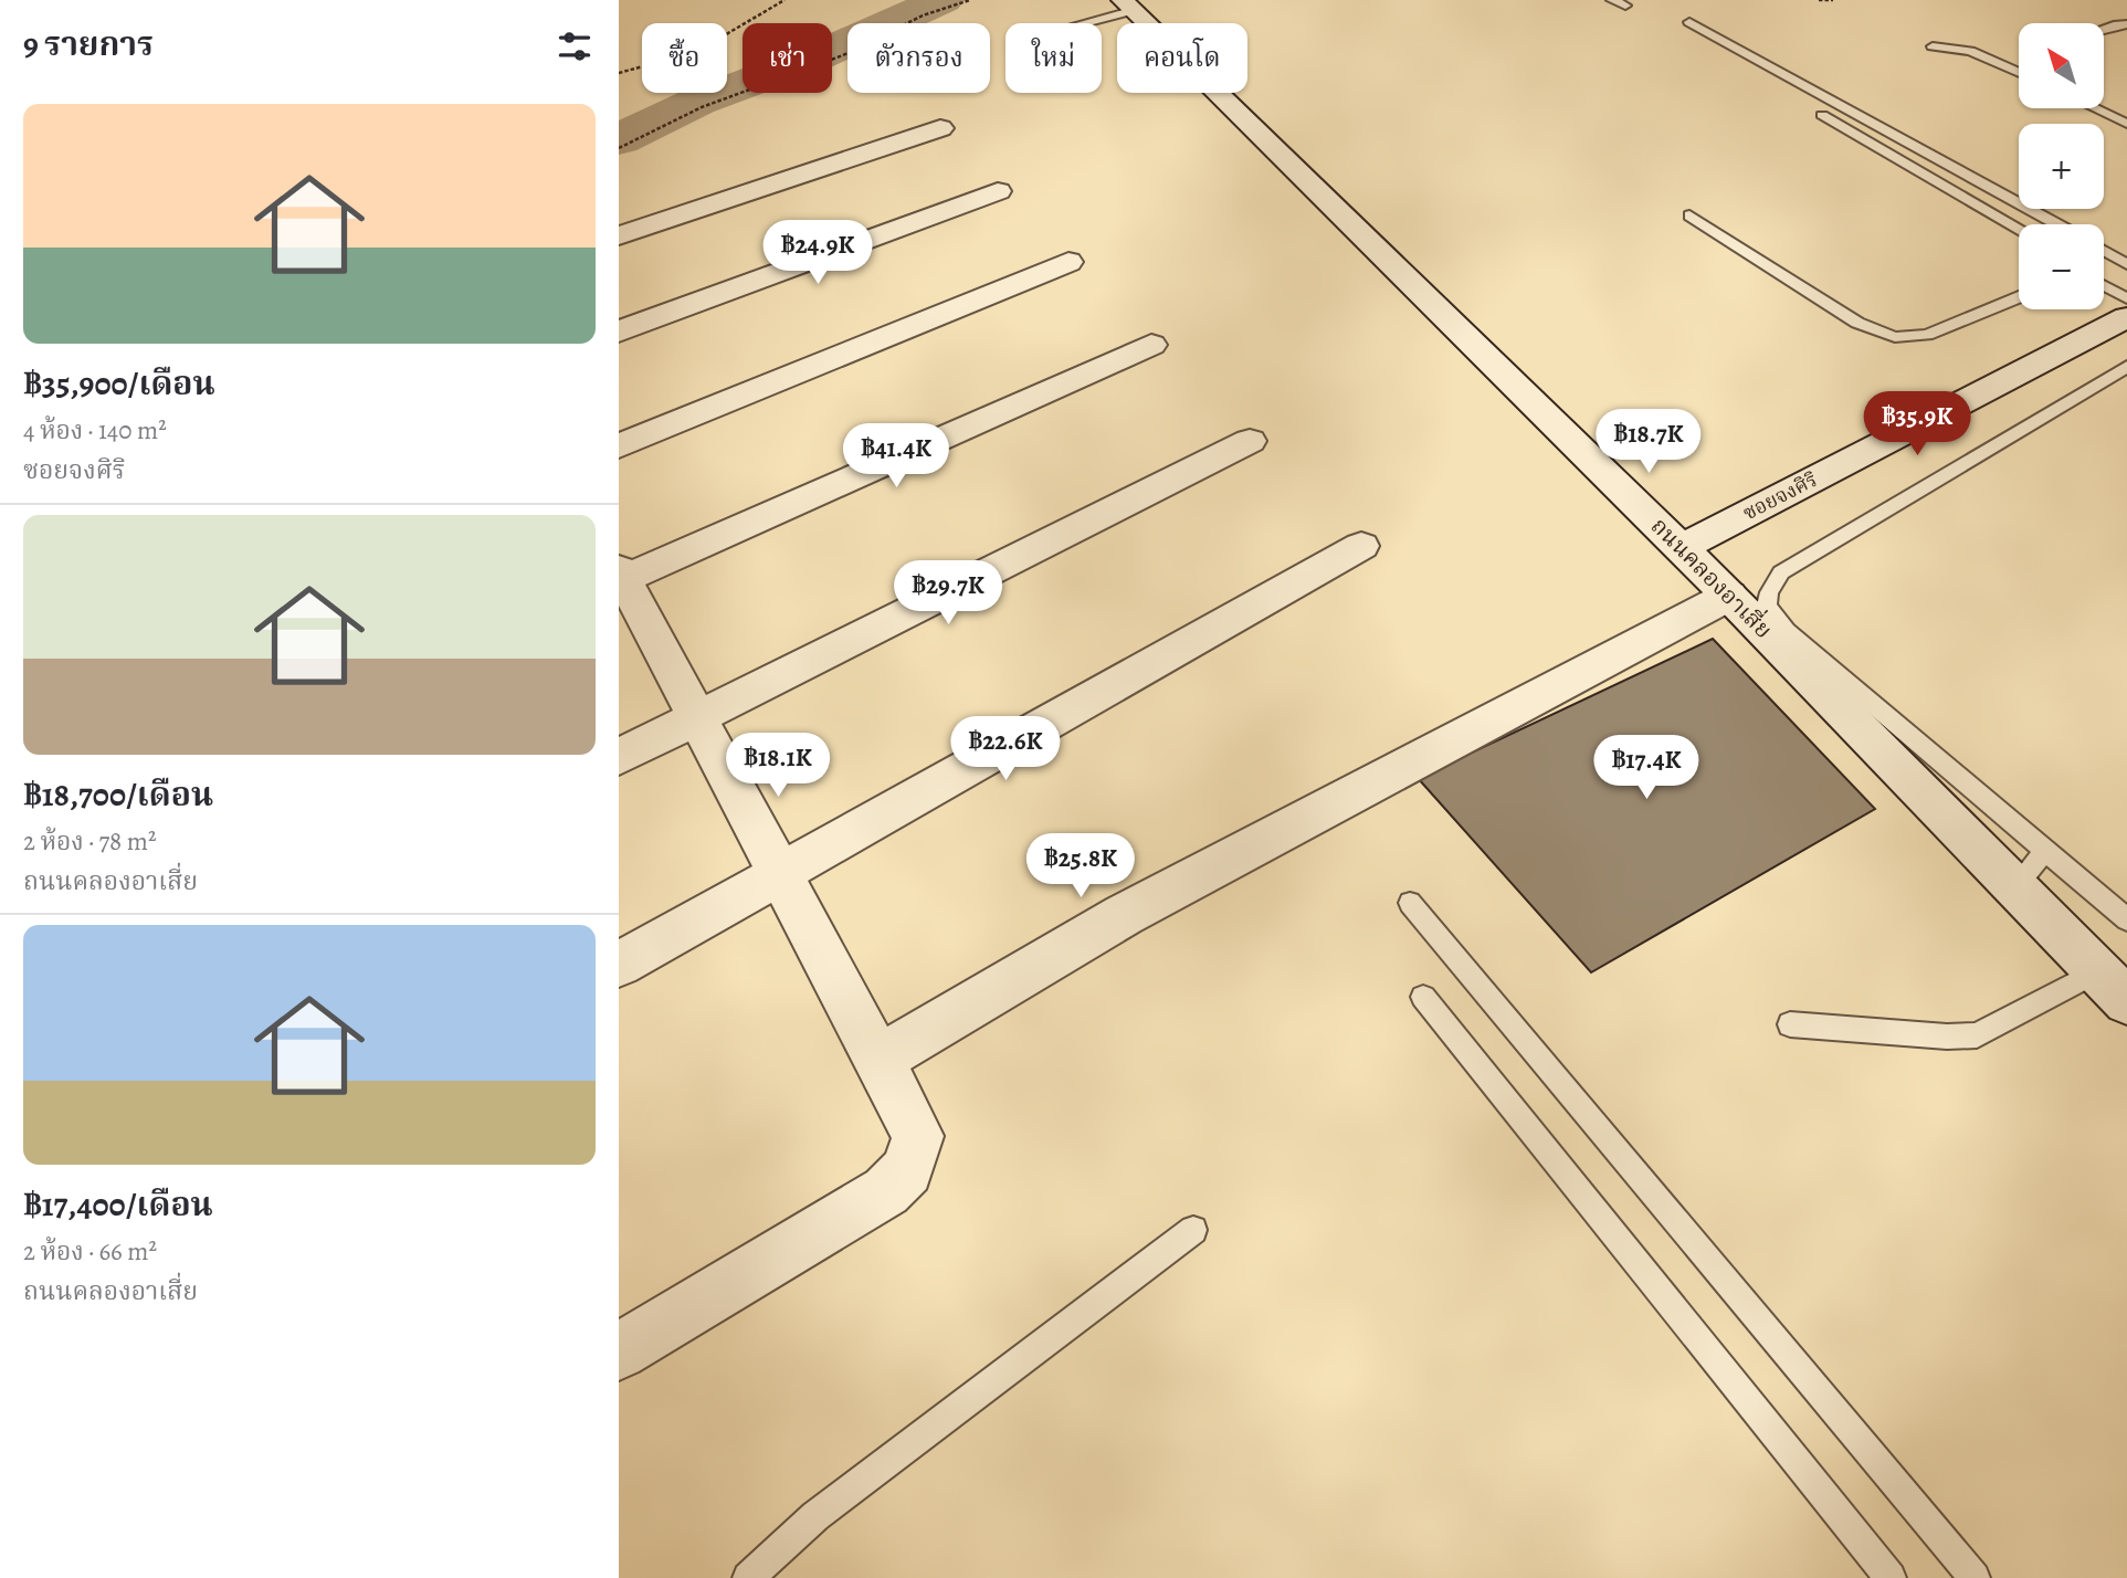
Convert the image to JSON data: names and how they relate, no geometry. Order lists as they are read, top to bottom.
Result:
{
  "streets": {
    "street": ["ซอยจงศิริ", "ถนนคลองอาเสี่ย"]
  },
  "crossings": [
    ["ซอยจงศิริ", "ถนนคลองอาเสี่ย"]
  ],
  "north": "top left",
  "page": {
    "heading": "9 รายการ",
    "map_buttons": ["+", "−"],
    "chip": [
      "ซื้อ",
      "เช่า",
      "ตัวกรอง",
      "ใหม่",
      "คอนโด"
    ],
    "list": [
      {
        "name": "฿35,900/เดือน",
        "note": "4 ห้อง · 140 m² · ซอยจงศิริ"
      },
      {
        "name": "฿18,700/เดือน",
        "note": "2 ห้อง · 78 m² · ถนนคลองอาเสี่ย"
      },
      {
        "name": "฿17,400/เดือน",
        "note": "2 ห้อง · 66 m² · ถนนคลองอาเสี่ย"
      }
    ],
    "price": [
      "฿24.9K",
      "฿35.9K",
      "฿18.7K",
      "฿41.4K",
      "฿29.7K",
      "฿22.6K",
      "฿18.1K",
      "฿17.4K",
      "฿25.8K"
    ]
  }
}
